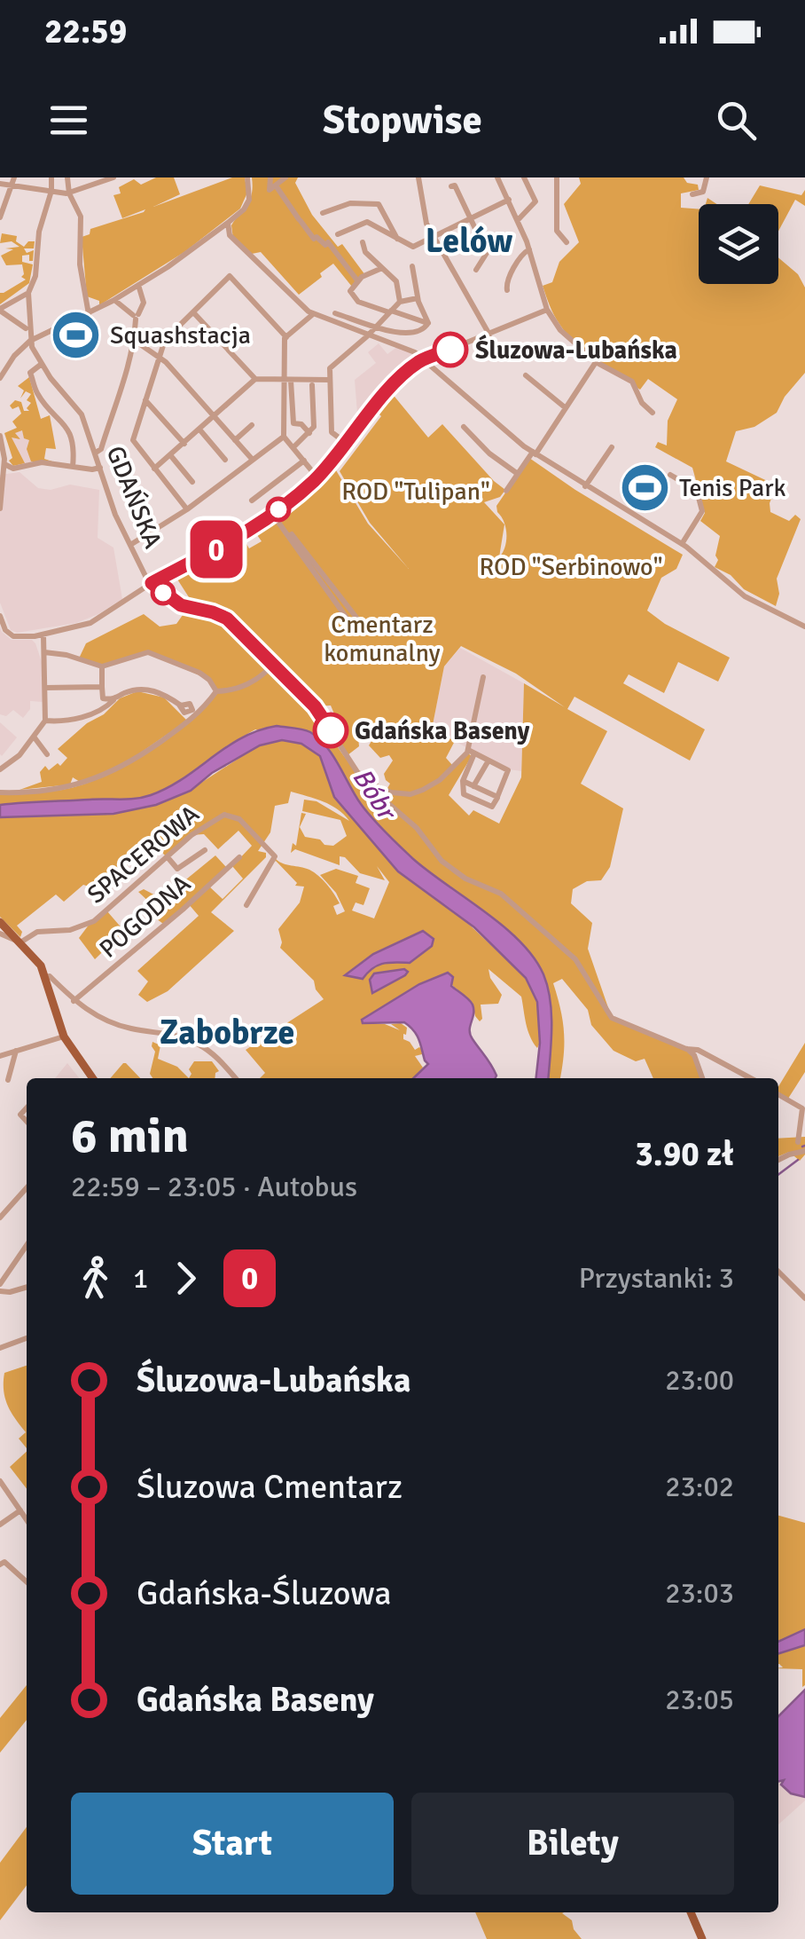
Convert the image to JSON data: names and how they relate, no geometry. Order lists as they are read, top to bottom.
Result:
{
  "streets": {
    "street": ["GDAŃSKA", "SPACEROWA", "POGODNA"]
  },
  "districts": ["Lelów", "Zabobrze"],
  "water": ["Bóbr"],
  "parks": ["ROD \"Tulipan\"", "ROD \"Serbinowo\"", "Cmentarz komunalny"],
  "places": {
    "sports": ["Squashstacja", "Tenis Park"],
    "other": ["Śluzowa-Lubańska", "Gdańska Baseny"]
  },
  "lines": ["bus line 0"],
  "page": {
    "status": "22:59",
    "header": "Stopwise",
    "on_map": "0",
    "heading": ["6 min", "22:59 – 23:05 · Autobus", "3.90 zł"],
    "legs": ["1", "0", "Przystanki: 3"],
    "list": [
      {
        "name": "Śluzowa-Lubańska",
        "value": "23:00"
      },
      {
        "name": "Śluzowa Cmentarz",
        "value": "23:02"
      },
      {
        "name": "Gdańska-Śluzowa",
        "value": "23:03"
      },
      {
        "name": "Gdańska Baseny",
        "value": "23:05"
      }
    ],
    "buttons": ["Start", "Bilety"]
  }
}
